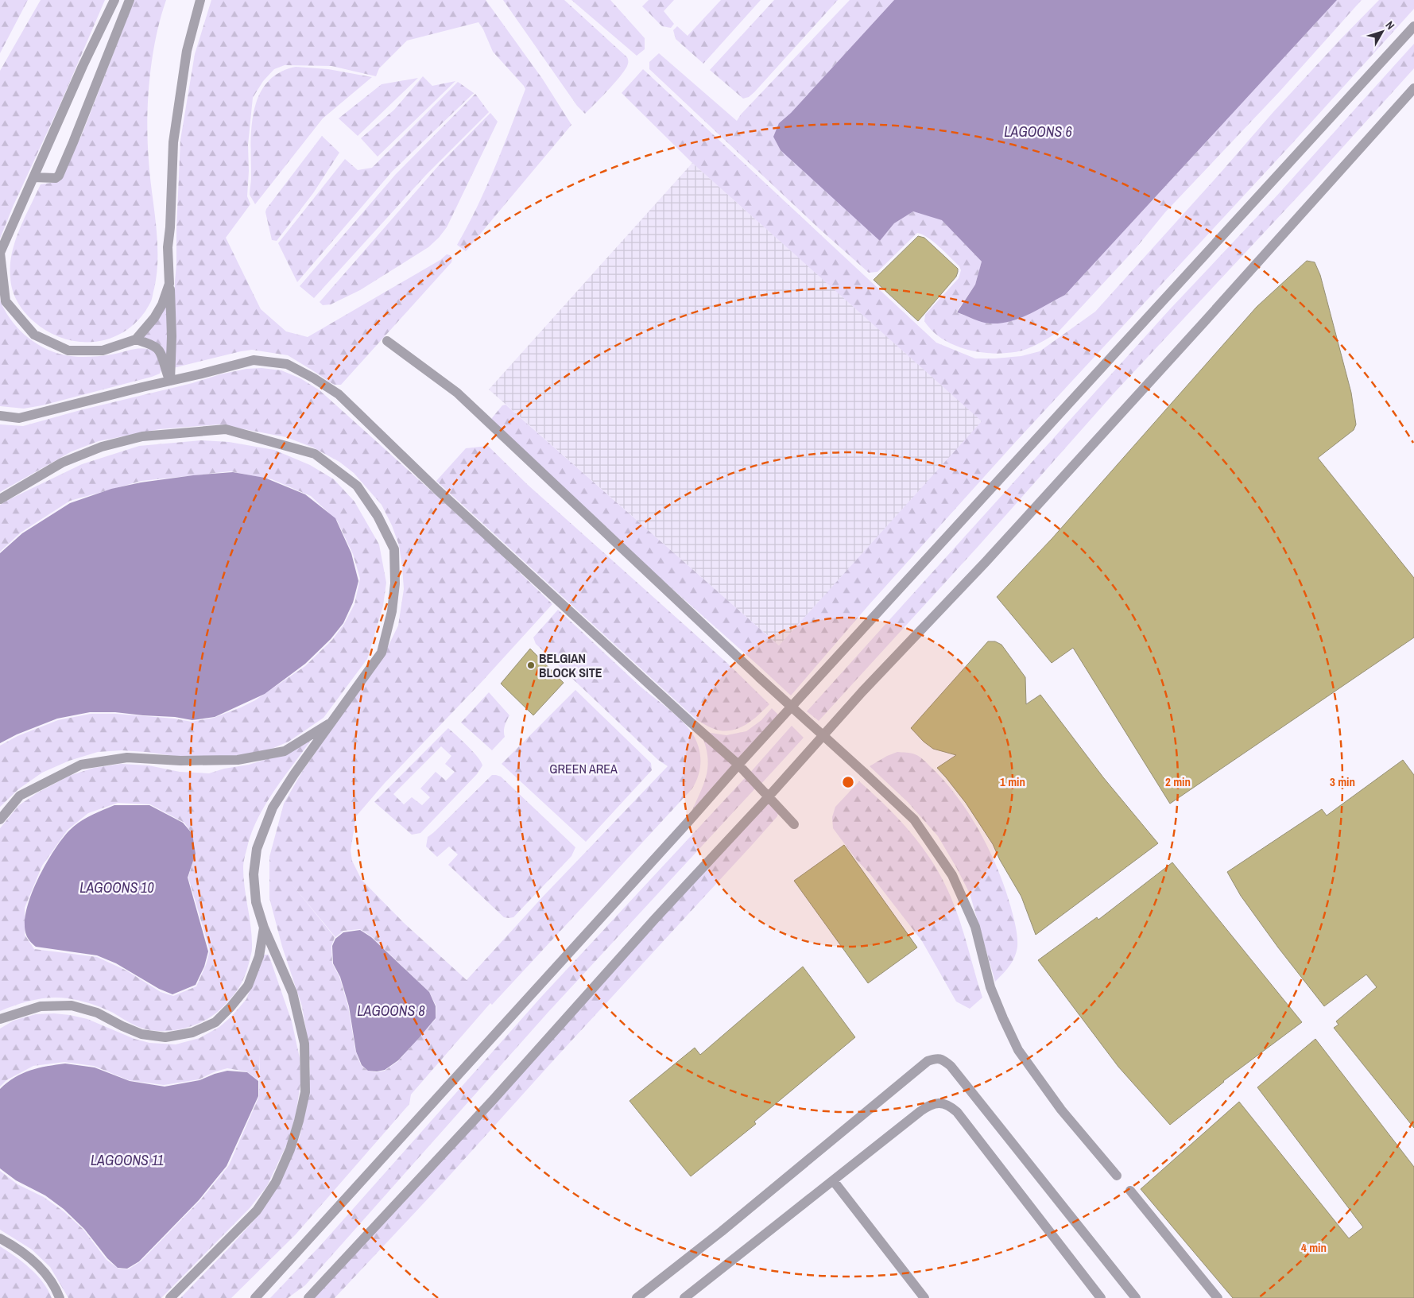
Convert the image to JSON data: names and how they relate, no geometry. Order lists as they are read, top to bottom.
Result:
{
  "water": [
    "LAGOONS 6",
    "LAGOONS 10",
    "LAGOONS 8",
    "LAGOONS 11"
  ],
  "parks": ["GREEN AREA"],
  "places": ["BELGIAN BLOCK SITE"],
  "north": "top right",
  "rings": [
    "1 min",
    "2 min",
    "3 min",
    "4 min"
  ]
}
